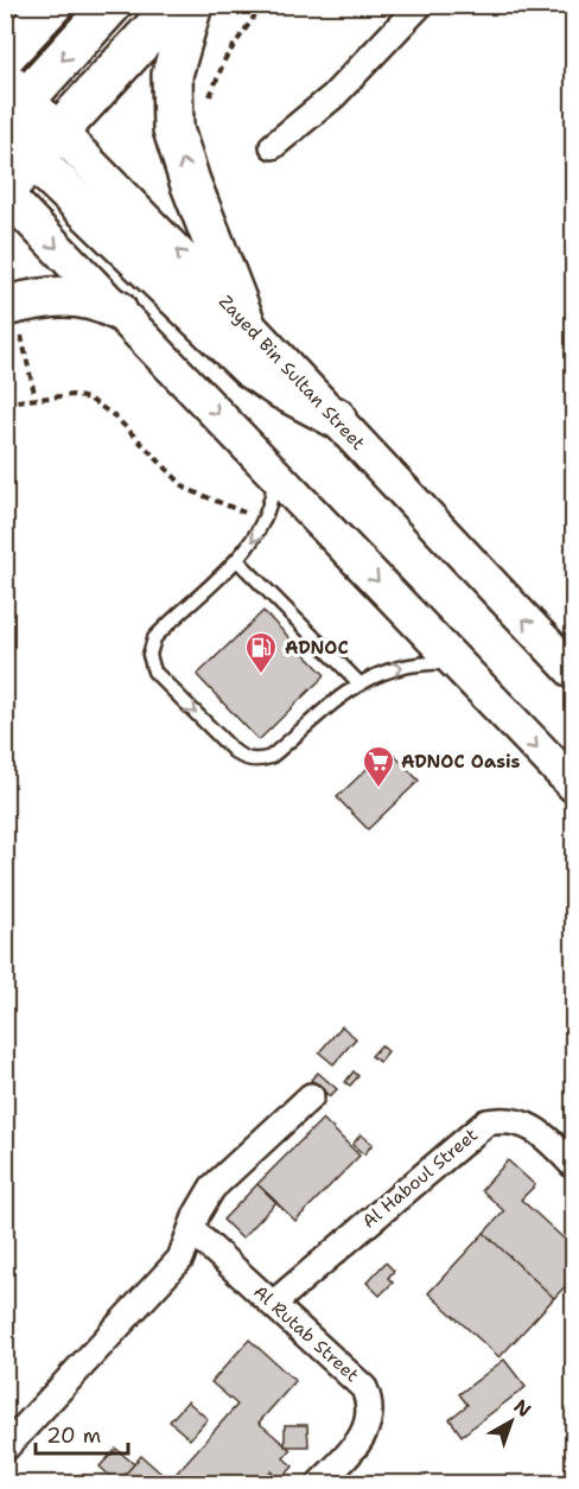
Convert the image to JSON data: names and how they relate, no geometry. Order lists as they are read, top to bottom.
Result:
{
  "streets": {
    "main road": ["Zayed Bin Sultan Street"],
    "street": ["Al Haboul Street", "Al Rutab Street"]
  },
  "crossings": [
    ["Al Haboul Street", "Al Rutab Street"]
  ],
  "places": {
    "fuel station": ["ADNOC"],
    "supermarket": ["ADNOC Oasis"]
  },
  "scale_bar": "20 m",
  "north": "top right"
}
